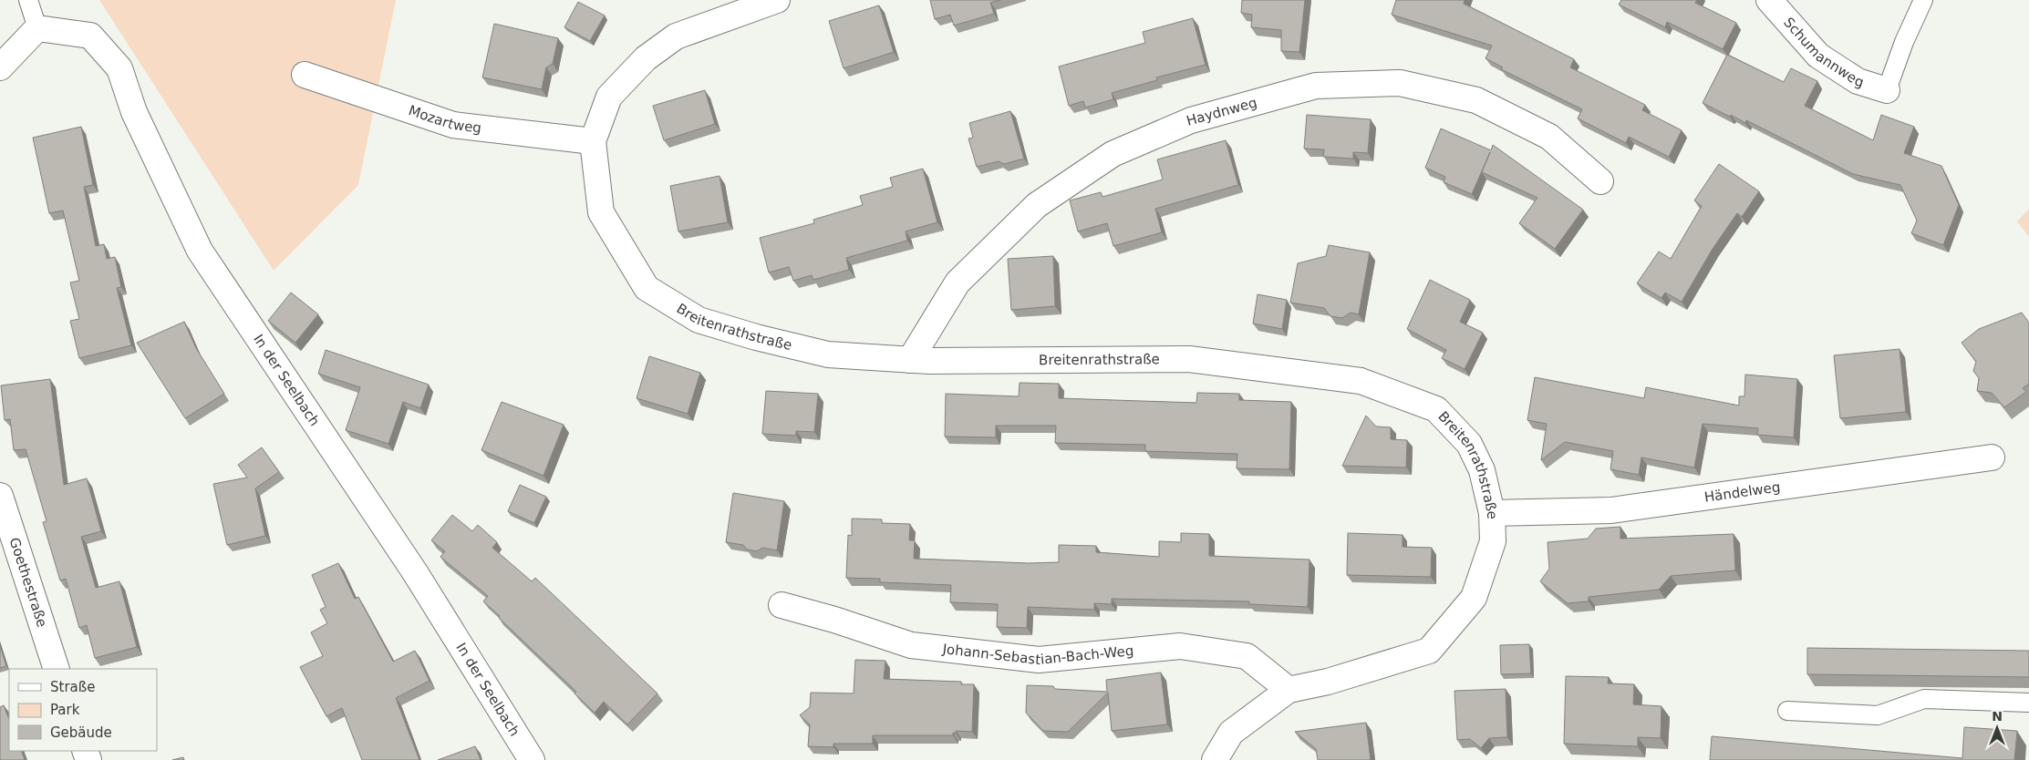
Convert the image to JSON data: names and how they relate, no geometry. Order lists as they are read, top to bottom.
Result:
{
  "streets": {
    "street": [
      "Schumannweg",
      "Haydnweg",
      "Mozartweg",
      "Breitenrathstraße",
      "In der Seelbach",
      "Händelweg",
      "Goethestraße",
      "Johann-Sebastian-Bach-Weg"
    ]
  },
  "crossings": [
    ["Haydnweg", "Breitenrathstraße"],
    ["Mozartweg", "Breitenrathstraße"],
    ["Breitenrathstraße", "Händelweg"],
    ["Breitenrathstraße", "Johann-Sebastian-Bach-Weg"]
  ],
  "legend": ["Straße", "Park", "Gebäude"],
  "north": "top"
}
